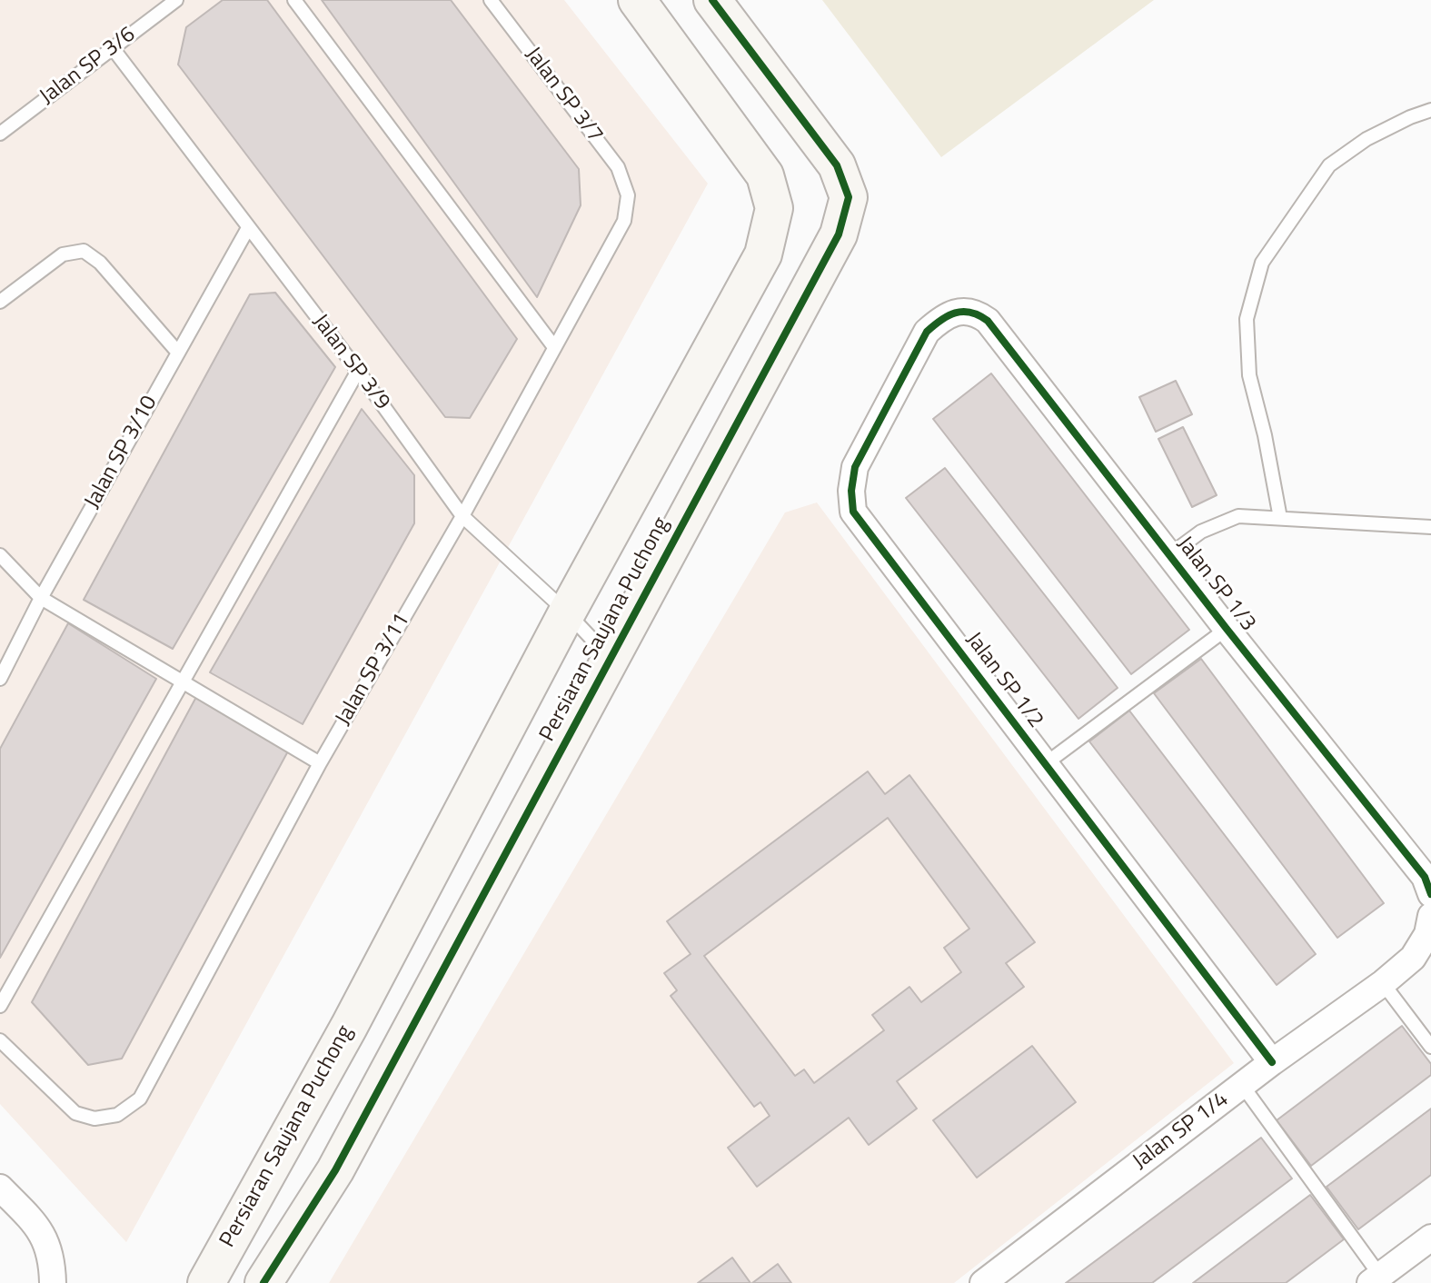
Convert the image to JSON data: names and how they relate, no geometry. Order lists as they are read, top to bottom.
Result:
{
  "streets": {
    "street": [
      "Jalan SP 1/3",
      "Persiaran Saujana Puchong",
      "Jalan SP 1/2",
      "Jalan SP 1/4"
    ],
    "lane": [
      "Jalan SP 3/6",
      "Jalan SP 3/7",
      "Jalan SP 3/9",
      "Jalan SP 3/10",
      "Jalan SP 3/11"
    ]
  },
  "crossings": [
    ["Jalan SP 3/6", "Jalan SP 3/9"],
    ["Jalan SP 3/7", "Jalan SP 3/11"],
    ["Jalan SP 3/9", "Jalan SP 3/10"],
    ["Jalan SP 3/9", "Persiaran Saujana Puchong"],
    ["Jalan SP 3/9", "Jalan SP 3/11"],
    ["Jalan SP 1/3", "Jalan SP 1/2"],
    ["Jalan SP 1/2", "Jalan SP 1/4"]
  ]
}
